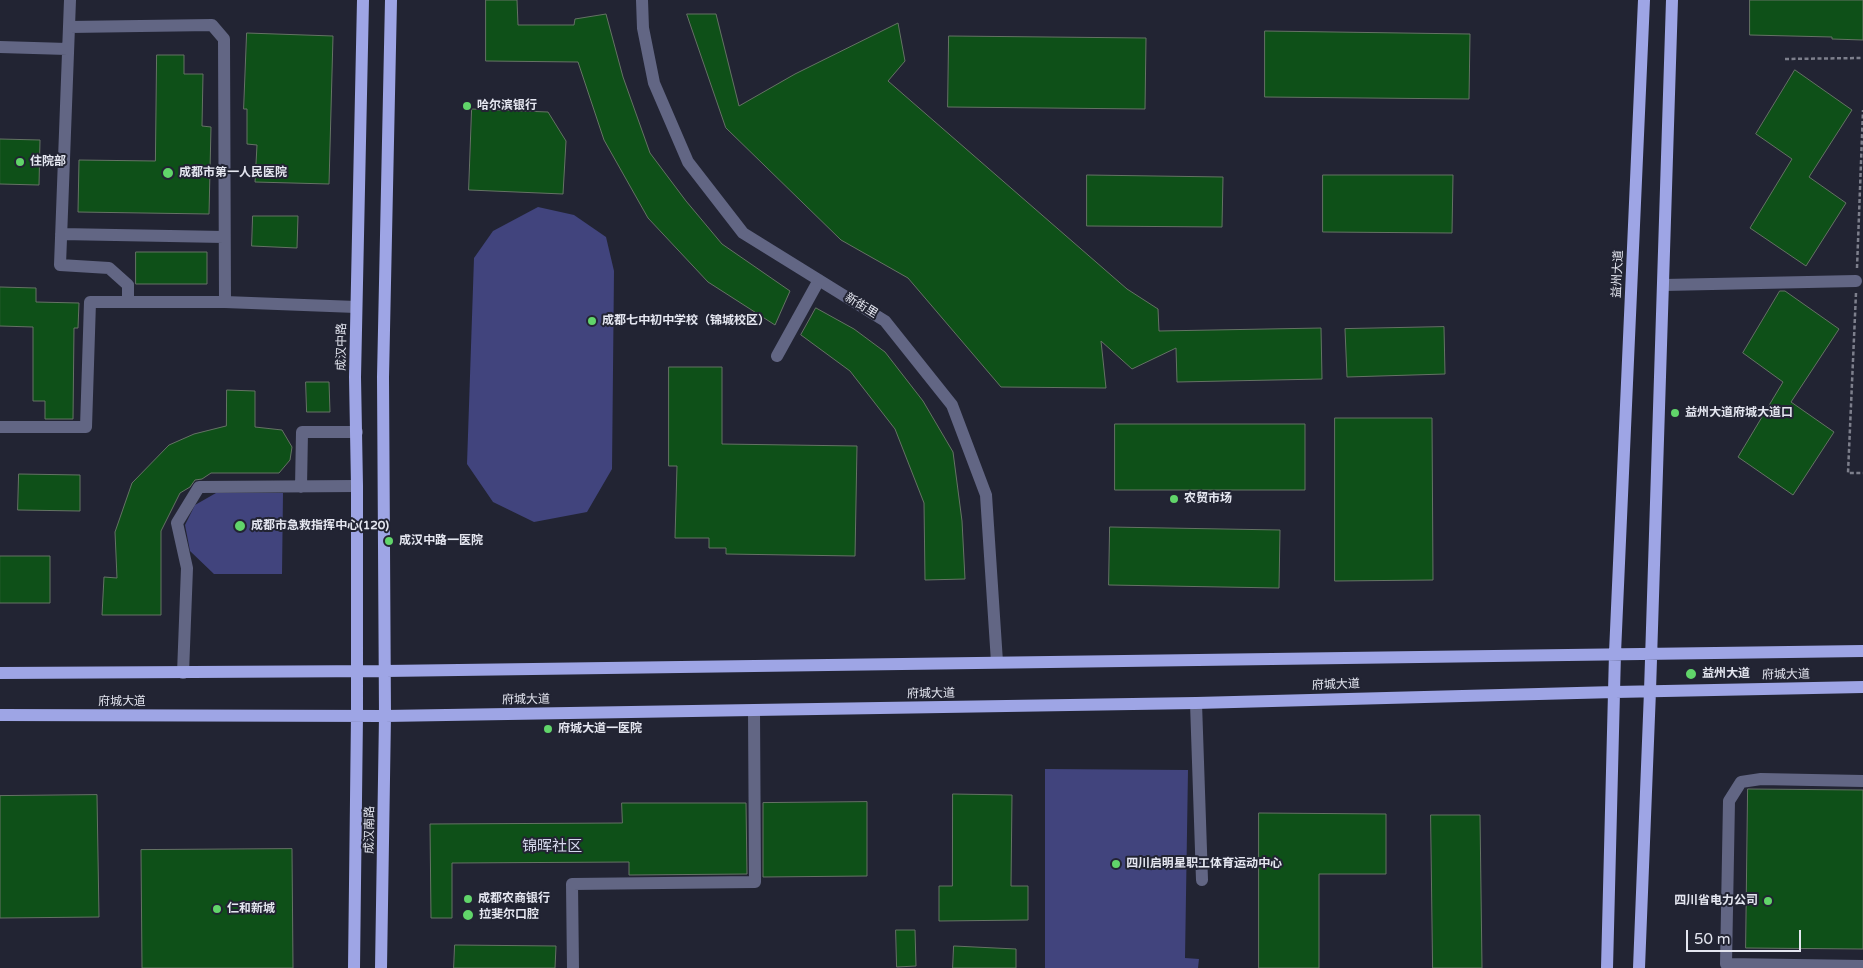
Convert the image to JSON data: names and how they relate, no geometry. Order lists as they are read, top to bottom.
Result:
{
  "streets": {
    "main road": [
      "益州大道",
      "成汉中路",
      "府城大道",
      "成汉南路"
    ],
    "street": ["新街里"]
  },
  "crossings": [
    ["益州大道", "府城大道"],
    ["新街里", "府城大道"],
    ["成汉中路", "府城大道"],
    ["成汉中路", "成汉南路"],
    ["府城大道", "成汉南路"]
  ],
  "districts": ["锦晖社区"],
  "places": [
    "哈尔滨银行",
    "住院部",
    "成都市第一人民医院",
    "成都七中初中学校（锦城校区）",
    "益州大道府城大道口",
    "农贸市场",
    "成都市急救指挥中心(120)",
    "成汉中路一医院",
    "益州大道",
    "府城大道一医院",
    "四川启明星职工体育运动中心",
    "成都农商银行",
    "四川省电力公司",
    "仁和新城",
    "拉斐尔口腔"
  ],
  "scale_bar": "50 m"
}
